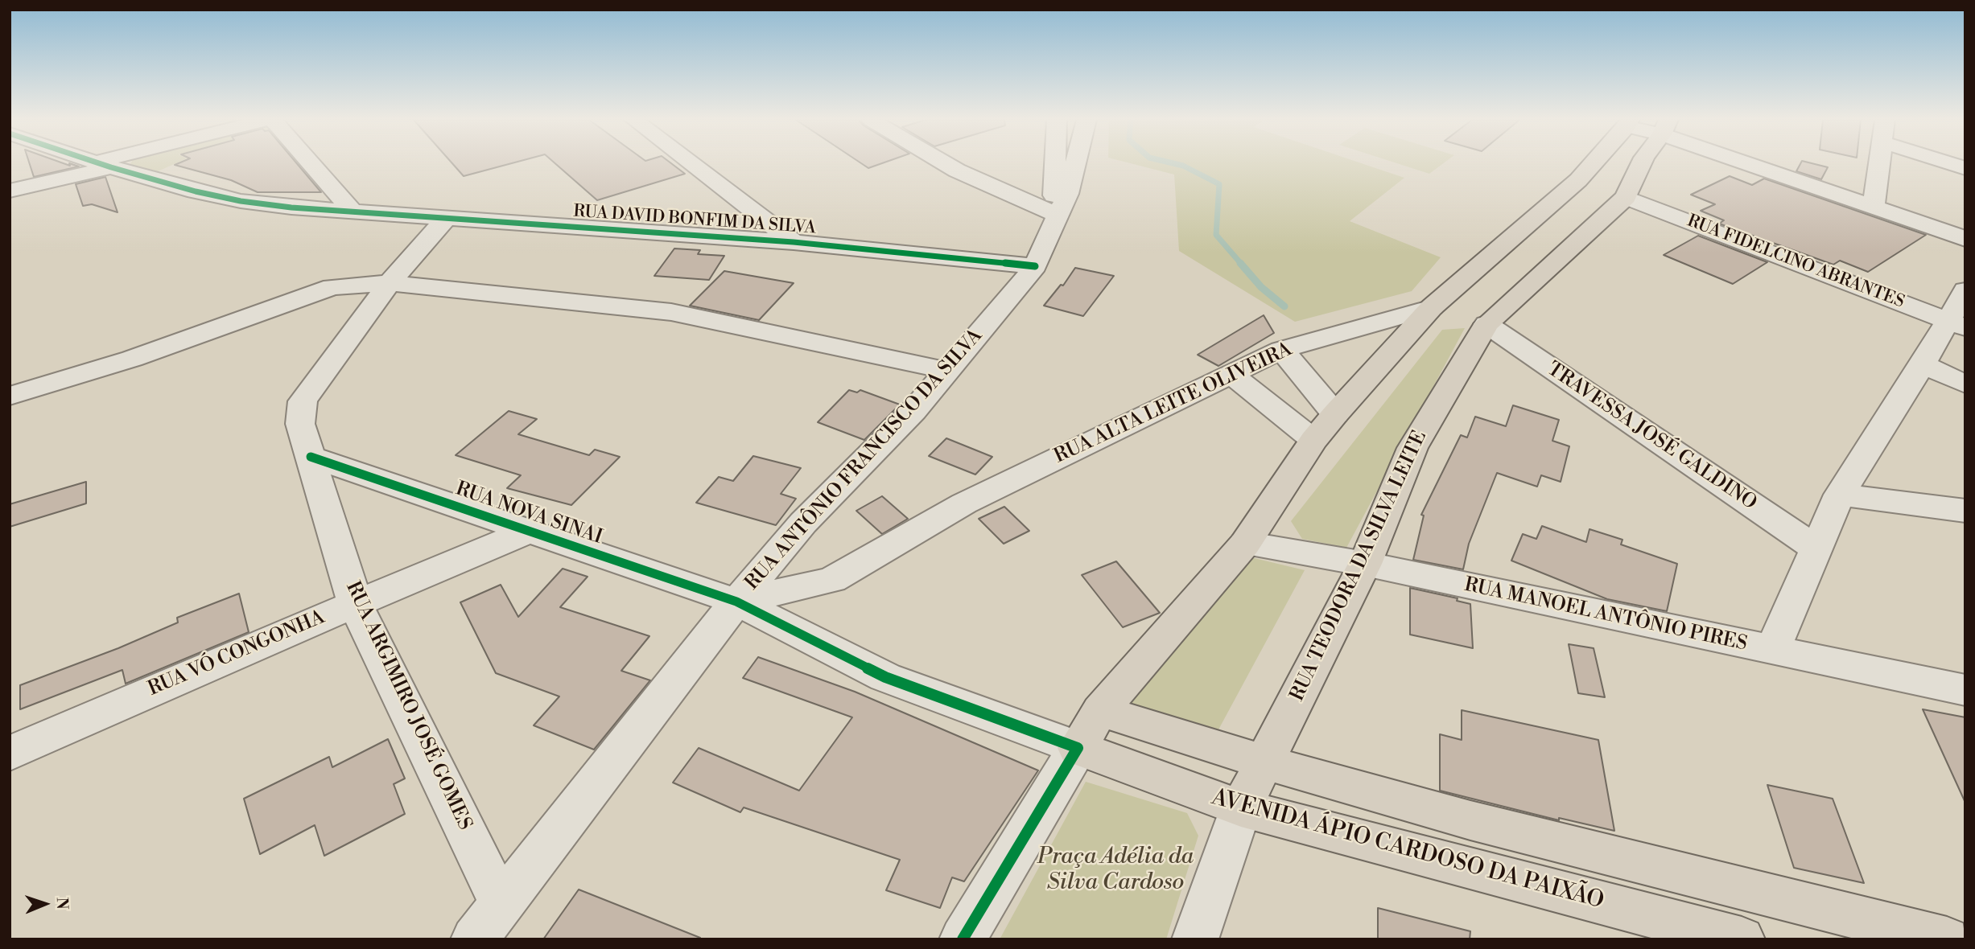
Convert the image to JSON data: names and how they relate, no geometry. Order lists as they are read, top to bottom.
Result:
{
  "streets": {
    "main road": ["RUA ALTA LEITE OLIVEIRA", "RUA TEODORA DA SILVA LEITE", "AVENIDA ÁPIO CARDOSO DA PAIXÃO"],
    "street": [
      "RUA DAVID BONFIM DA SILVA",
      "RUA FIDELCINO ABRANTES",
      "TRAVESSA JOSÉ GALDINO",
      "RUA ANTÔNIO FRANCISCO DA SILVA",
      "RUA NOVA SINAI",
      "RUA MANOEL ANTÔNIO PIRES",
      "RUA VÓ CONGONHA",
      "RUA ARGIMIRO JOSÉ GOMES"
    ]
  },
  "crossings": [
    ["RUA DAVID BONFIM DA SILVA", "RUA ANTÔNIO FRANCISCO DA SILVA"],
    ["RUA DAVID BONFIM DA SILVA", "RUA ARGIMIRO JOSÉ GOMES"],
    ["RUA FIDELCINO ABRANTES", "RUA ALTA LEITE OLIVEIRA"],
    ["RUA ALTA LEITE OLIVEIRA", "TRAVESSA JOSÉ GALDINO"],
    ["RUA ALTA LEITE OLIVEIRA", "RUA ANTÔNIO FRANCISCO DA SILVA"],
    ["RUA ALTA LEITE OLIVEIRA", "RUA NOVA SINAI"],
    ["RUA ALTA LEITE OLIVEIRA", "RUA TEODORA DA SILVA LEITE"],
    ["RUA ALTA LEITE OLIVEIRA", "AVENIDA ÁPIO CARDOSO DA PAIXÃO"],
    ["TRAVESSA JOSÉ GALDINO", "RUA TEODORA DA SILVA LEITE"],
    ["RUA ANTÔNIO FRANCISCO DA SILVA", "RUA NOVA SINAI"],
    ["RUA ANTÔNIO FRANCISCO DA SILVA", "RUA ARGIMIRO JOSÉ GOMES"],
    ["RUA ANTÔNIO FRANCISCO DA SILVA", "AVENIDA ÁPIO CARDOSO DA PAIXÃO"],
    ["RUA NOVA SINAI", "RUA VÓ CONGONHA"],
    ["RUA NOVA SINAI", "RUA ARGIMIRO JOSÉ GOMES"],
    ["RUA NOVA SINAI", "AVENIDA ÁPIO CARDOSO DA PAIXÃO"],
    ["RUA TEODORA DA SILVA LEITE", "RUA MANOEL ANTÔNIO PIRES"],
    ["RUA TEODORA DA SILVA LEITE", "AVENIDA ÁPIO CARDOSO DA PAIXÃO"],
    ["RUA VÓ CONGONHA", "RUA ARGIMIRO JOSÉ GOMES"]
  ],
  "parks": ["Praça Adélia da Silva Cardoso"],
  "north": "right"
}
